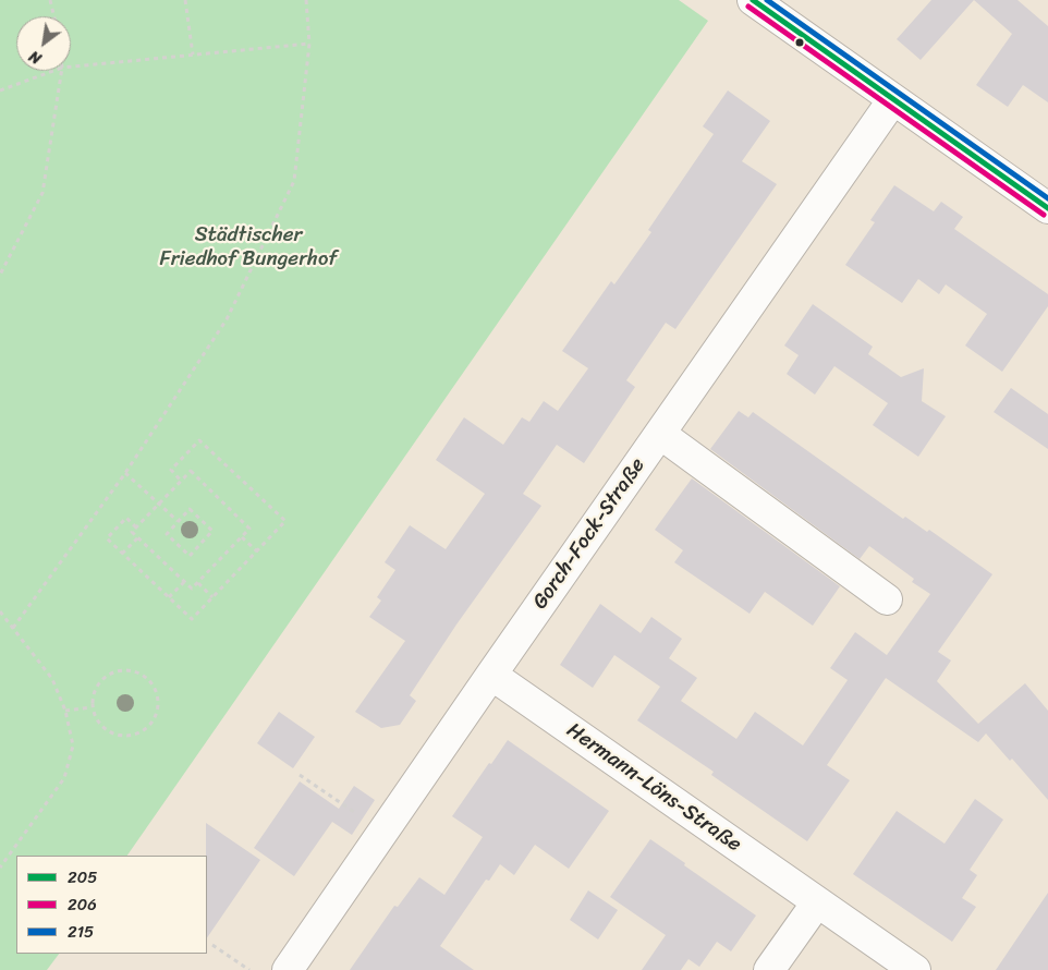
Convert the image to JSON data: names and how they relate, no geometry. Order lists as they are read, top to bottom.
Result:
{
  "streets": {
    "street": ["Gorch-Fock-Straße", "Hermann-Löns-Straße"]
  },
  "crossings": [
    ["Gorch-Fock-Straße", "Hermann-Löns-Straße"]
  ],
  "parks": ["Städtischer Friedhof Bungerhof"],
  "lines": ["transit line 205", "transit line 215", "transit line 206"],
  "legend": ["205", "206", "215"],
  "north": "bottom left"
}
